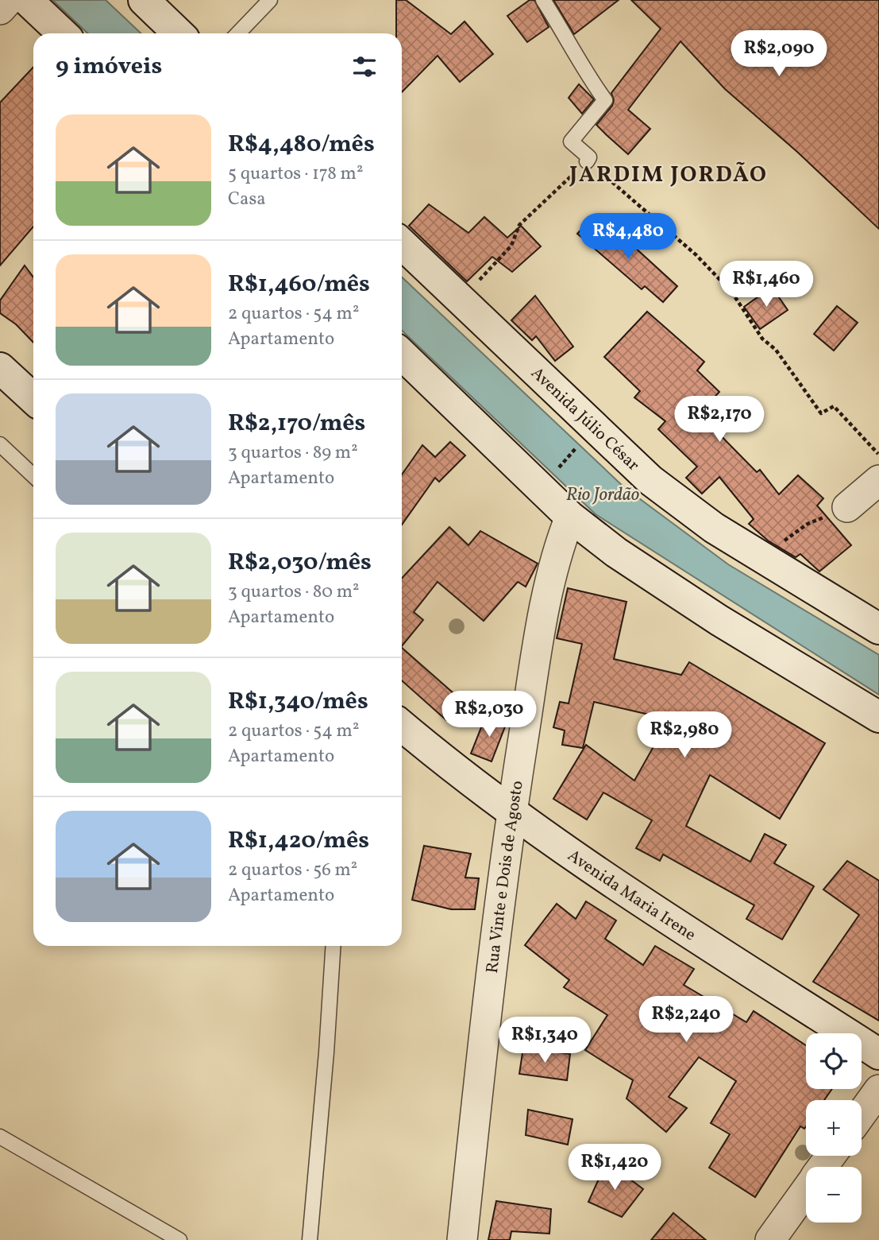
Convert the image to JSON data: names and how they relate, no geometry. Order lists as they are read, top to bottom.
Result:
{
  "streets": {
    "street": ["Avenida Júlio César", "Rua Vinte e Dois de Agosto", "Avenida Maria Irene"]
  },
  "crossings": [
    ["Rua Vinte e Dois de Agosto", "Avenida Maria Irene"]
  ],
  "districts": ["JARDIM JORDÃO"],
  "water": ["Rio Jordão"],
  "page": {
    "price": [
      "R$2,090",
      "R$4,480",
      "R$1,460",
      "R$2,170",
      "R$2,030",
      "R$2,980",
      "R$2,240",
      "R$1,340",
      "R$1,420"
    ],
    "heading": "9 imóveis",
    "list": [
      {
        "name": "R$4,480/mês",
        "note": "5 quartos · 178 m² · Casa"
      },
      {
        "name": "R$1,460/mês",
        "note": "2 quartos · 54 m² · Apartamento"
      },
      {
        "name": "R$2,170/mês",
        "note": "3 quartos · 89 m² · Apartamento"
      },
      {
        "name": "R$2,030/mês",
        "note": "3 quartos · 80 m² · Apartamento"
      },
      {
        "name": "R$1,340/mês",
        "note": "2 quartos · 54 m² · Apartamento"
      },
      {
        "name": "R$1,420/mês",
        "note": "2 quartos · 56 m² · Apartamento"
      }
    ],
    "map_buttons": ["+", "−"]
  }
}
